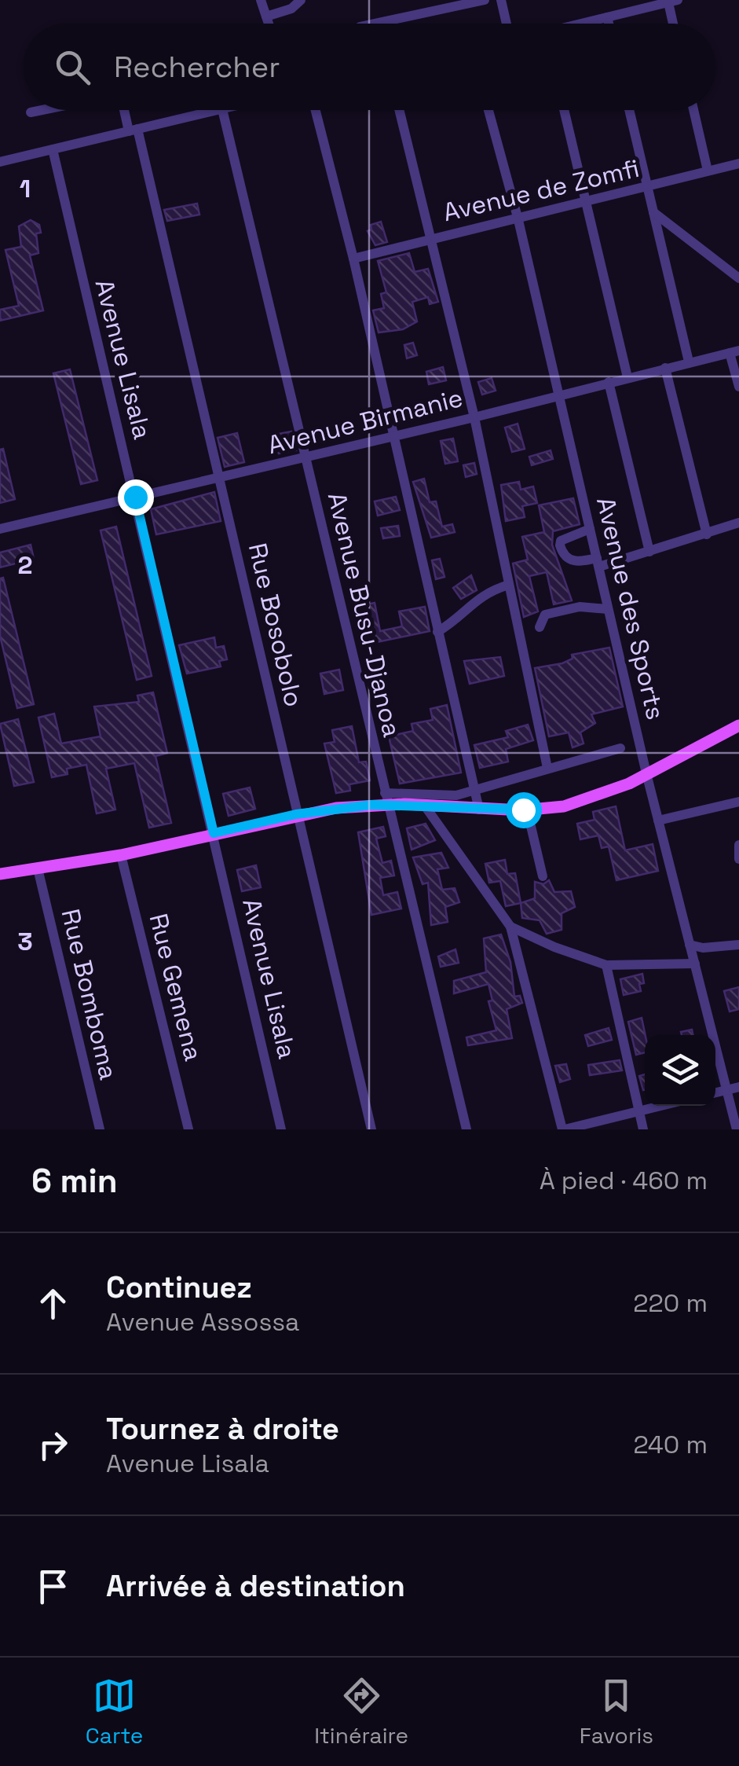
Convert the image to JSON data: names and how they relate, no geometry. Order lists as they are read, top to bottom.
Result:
{
  "streets": {
    "street": [
      "Avenue de Zomfi",
      "Avenue Lisala",
      "Avenue Birmanie",
      "Avenue des Sports",
      "Avenue Busu-Djanoa",
      "Rue Bosobolo",
      "Rue Gemena",
      "Rue Bomboma"
    ]
  },
  "crossings": [
    ["Avenue de Zomfi", "Avenue des Sports"],
    ["Avenue Lisala", "Avenue Birmanie"],
    ["Avenue Birmanie", "Avenue des Sports"],
    ["Avenue Birmanie", "Avenue Busu-Djanoa"],
    ["Avenue Birmanie", "Rue Bosobolo"]
  ],
  "page": {
    "search": "Rechercher",
    "heading": ["6 min", "À pied · 460 m"],
    "list": [
      ["Continuez", "Avenue Assossa", "220 m"],
      ["Tournez à droite", "Avenue Lisala", "240 m"],
      "Arrivée à destination"
    ],
    "nav": ["Carte", "Itinéraire", "Favoris"]
  },
  "grid": {
    "rows": ["1", "2", "3"]
  }
}
